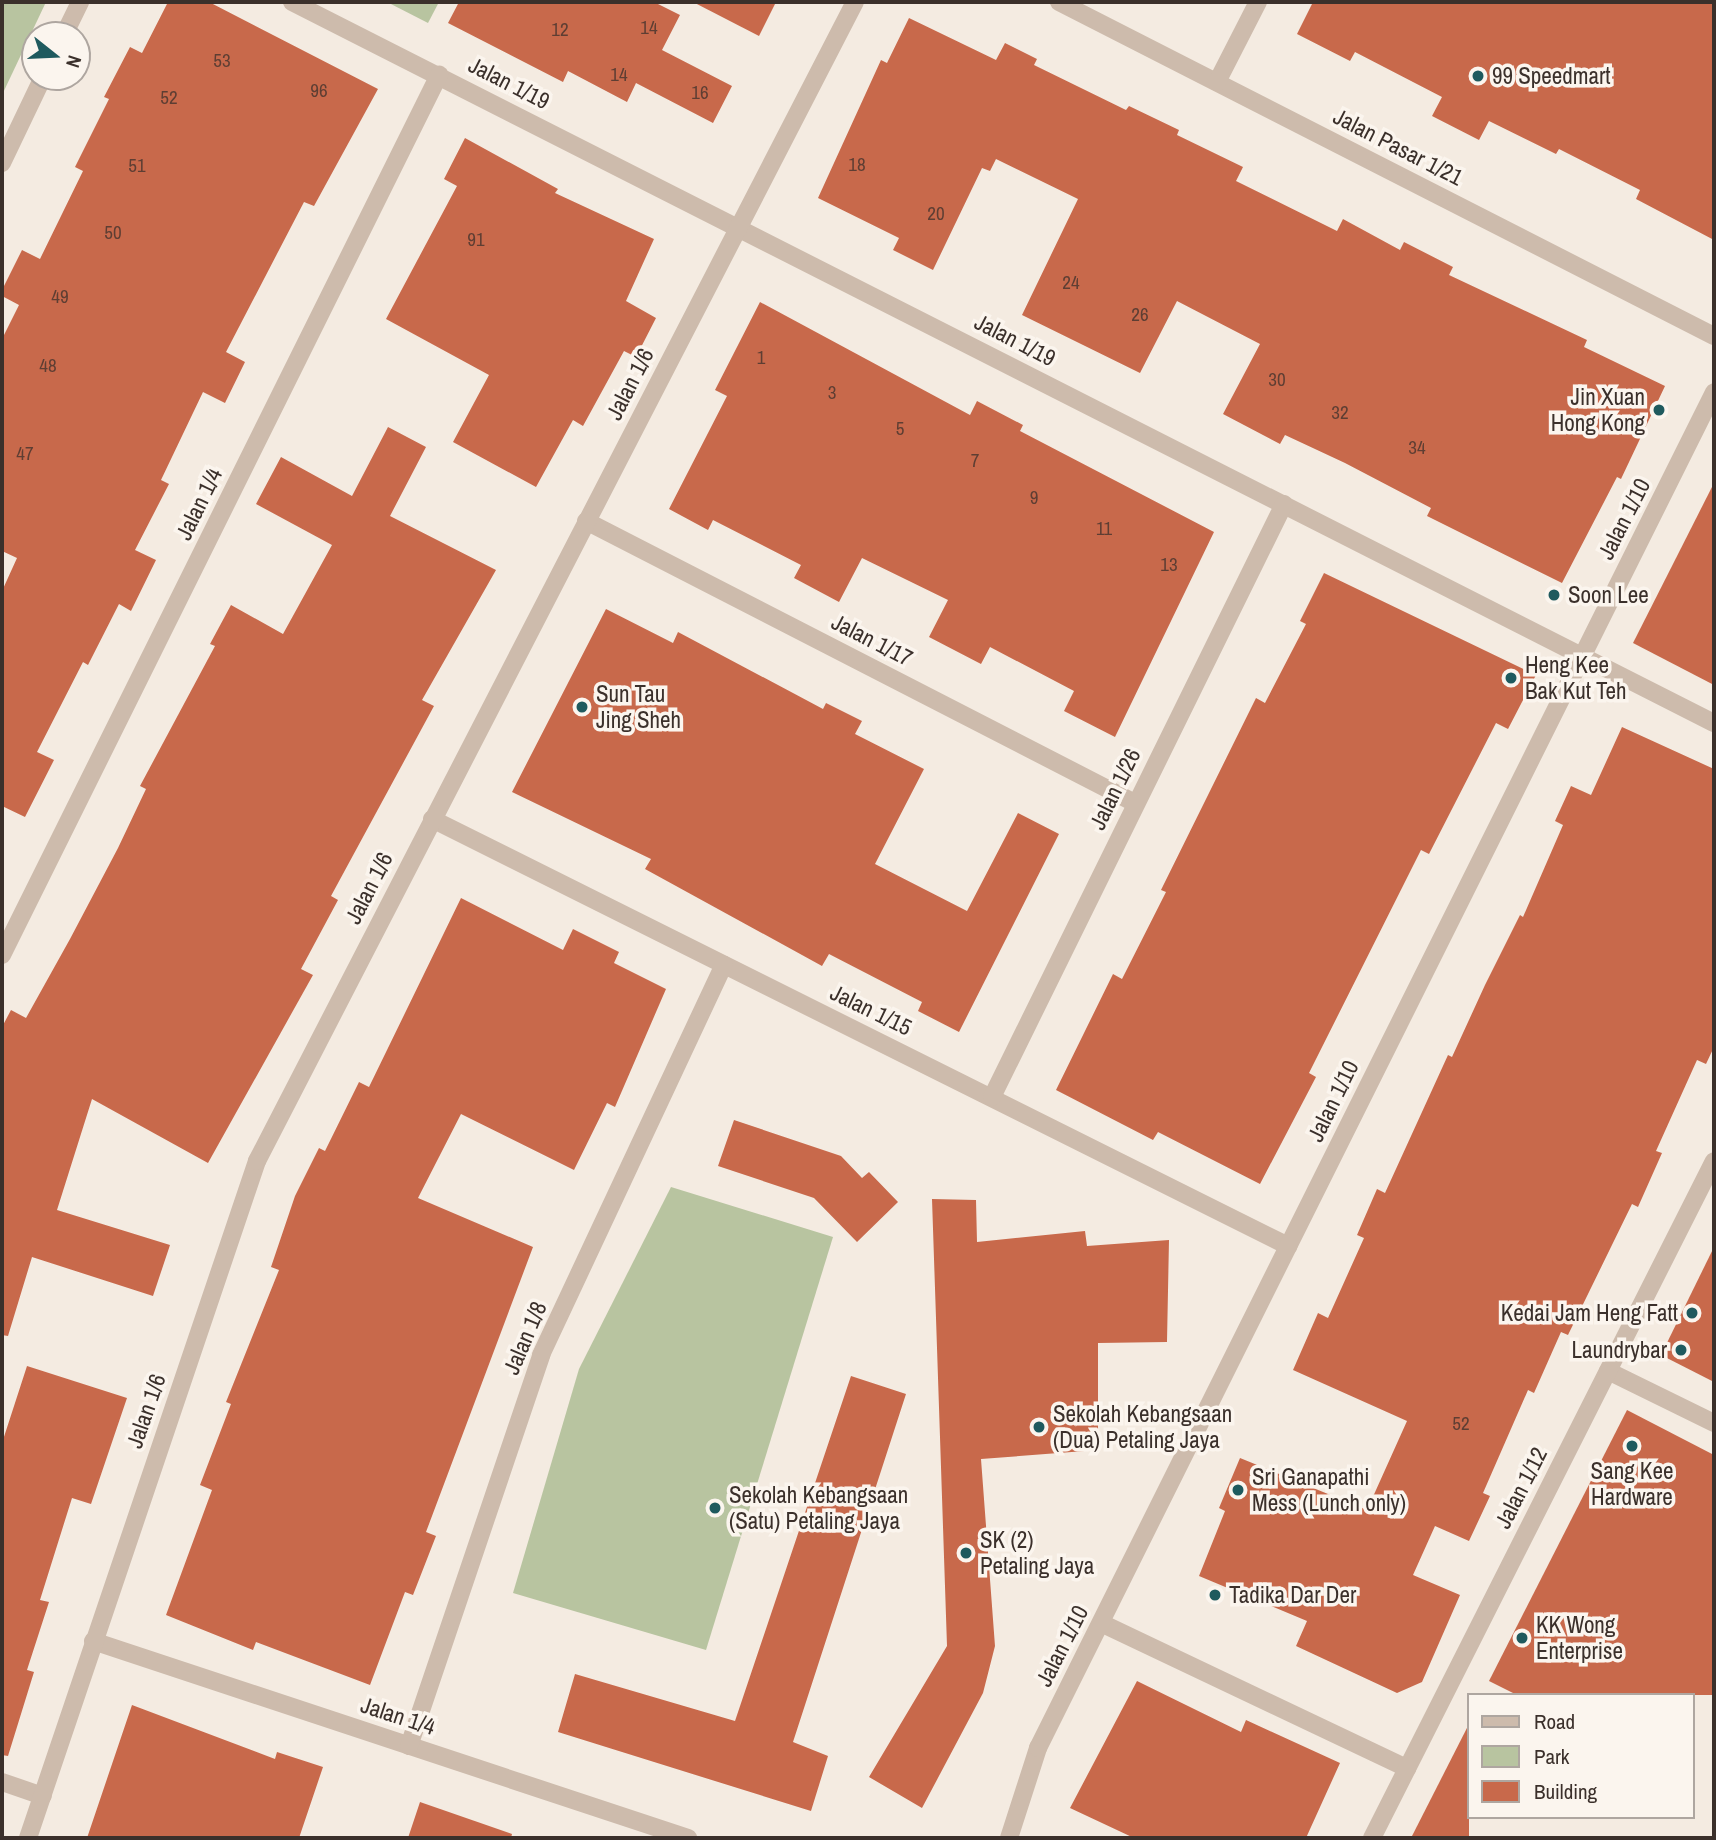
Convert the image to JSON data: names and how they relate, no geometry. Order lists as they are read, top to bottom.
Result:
{
  "streets": {
    "street": [
      "Jalan 1/19",
      "Jalan Pasar 1/21",
      "Jalan 1/6",
      "Jalan 1/4",
      "Jalan 1/10",
      "Jalan 1/17",
      "Jalan 1/26",
      "Jalan 1/15",
      "Jalan 1/8",
      "Jalan 1/12"
    ]
  },
  "crossings": [
    ["Jalan 1/19", "Jalan 1/6"],
    ["Jalan 1/19", "Jalan 1/4"],
    ["Jalan 1/19", "Jalan 1/10"],
    ["Jalan 1/19", "Jalan 1/26"],
    ["Jalan 1/6", "Jalan 1/4"],
    ["Jalan 1/6", "Jalan 1/17"],
    ["Jalan 1/6", "Jalan 1/15"],
    ["Jalan 1/4", "Jalan 1/8"],
    ["Jalan 1/10", "Jalan 1/15"],
    ["Jalan 1/17", "Jalan 1/26"],
    ["Jalan 1/26", "Jalan 1/15"],
    ["Jalan 1/15", "Jalan 1/8"]
  ],
  "places": [
    "99 Speedmart",
    "Jin Xuan Hong Kong",
    "Soon Lee",
    "Heng Kee Bak Kut Teh",
    "Sun Tau Jing Sheh",
    "Kedai Jam Heng Fatt",
    "Laundrybar",
    "Sekolah Kebangsaan (Dua) Petaling Jaya",
    "Sang Kee Hardware",
    "Sri Ganapathi Mess (Lunch only)",
    "Sekolah Kebangsaan (Satu) Petaling Jaya",
    "SK (2) Petaling Jaya",
    "Tadika Dar Der",
    "KK Wong Enterprise"
  ],
  "house_numbers": [
    "14",
    "12",
    "53",
    "14",
    "96",
    "16",
    "52",
    "18",
    "51",
    "20",
    "50",
    "91",
    "24",
    "49",
    "26",
    "1",
    "48",
    "30",
    "3",
    "32",
    "5",
    "34",
    "47",
    "7",
    "9",
    "11",
    "13",
    "52"
  ],
  "legend": ["Road", "Park", "Building"],
  "north": "right"
}
